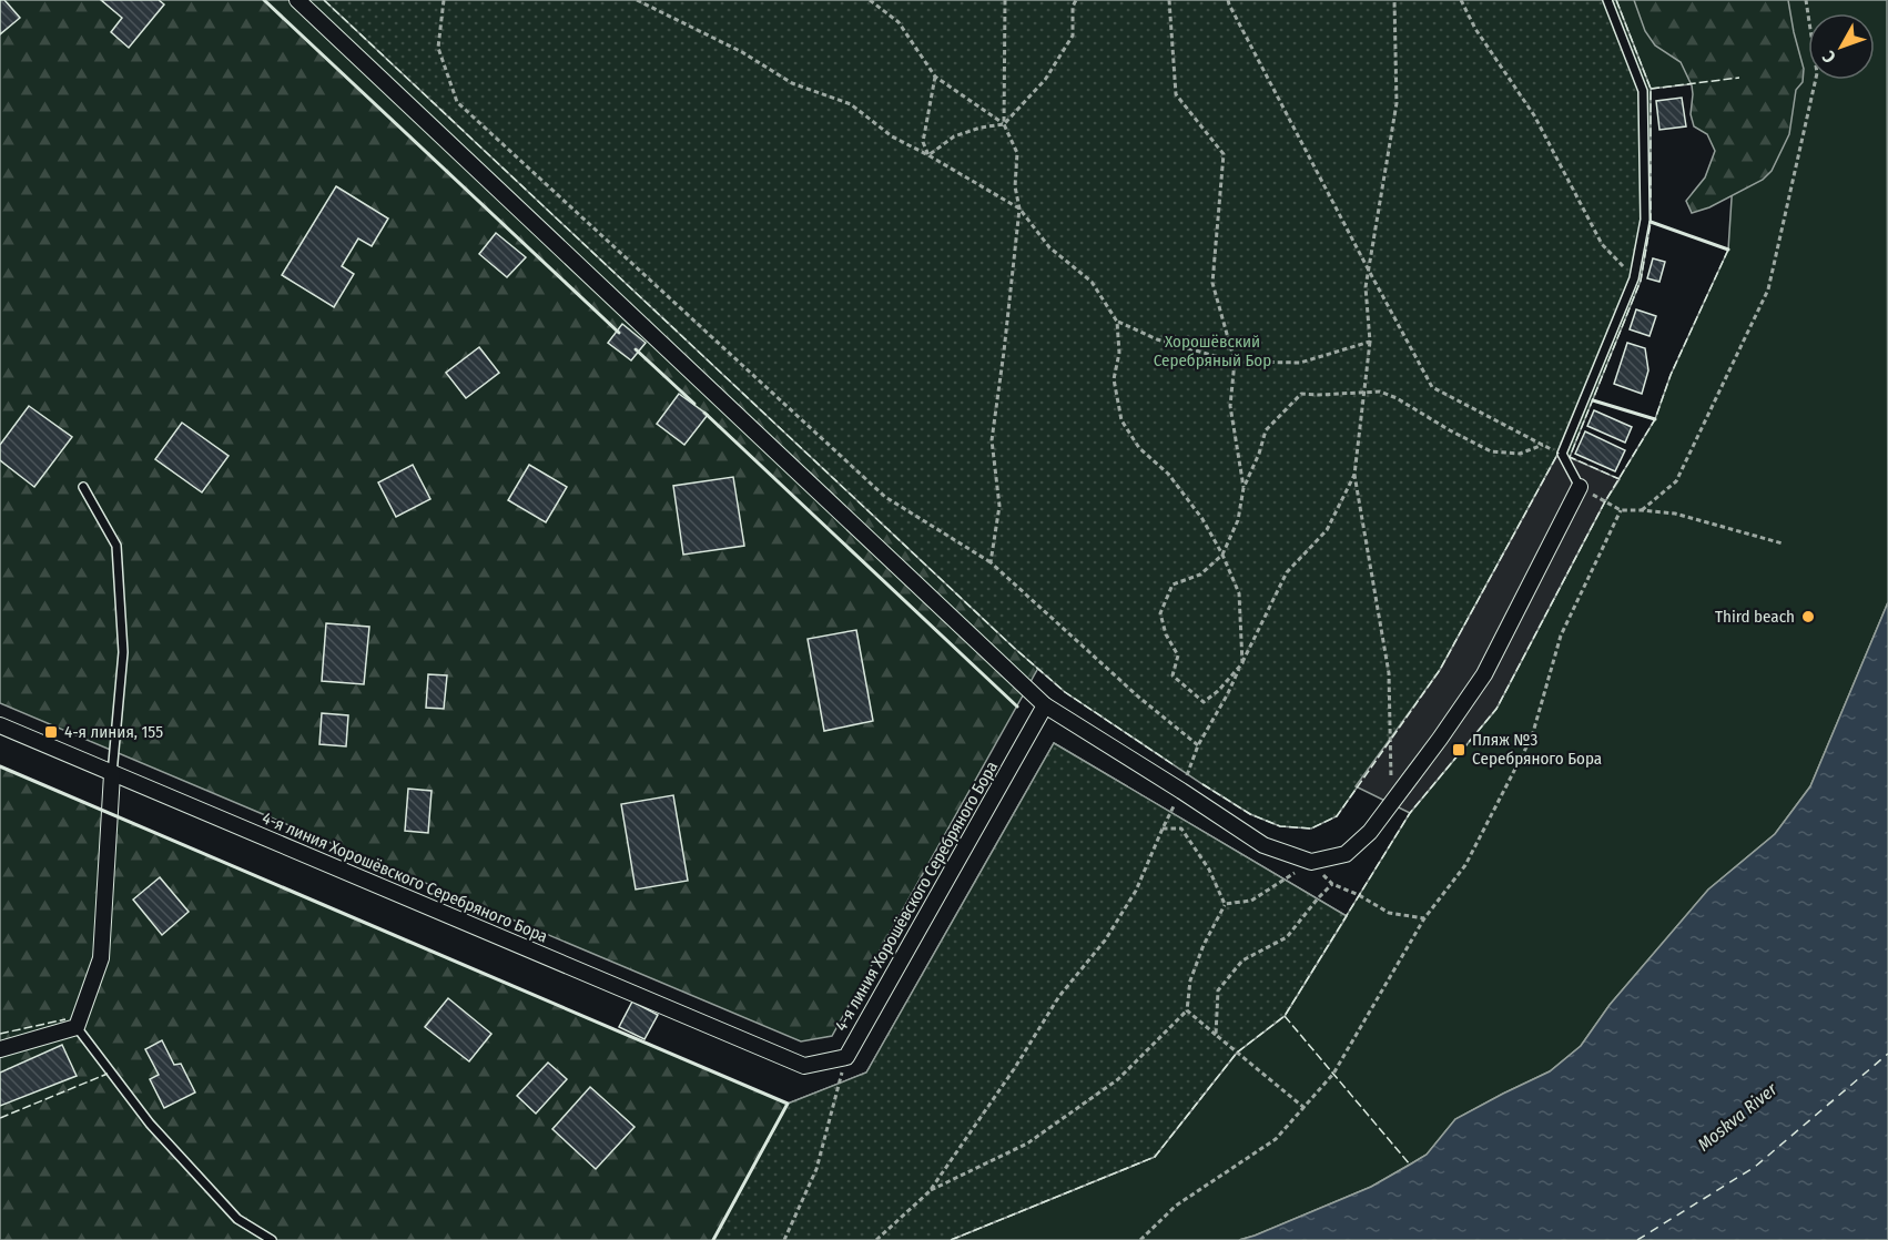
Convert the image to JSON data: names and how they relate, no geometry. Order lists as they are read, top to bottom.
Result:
{
  "streets": {
    "street": ["4-я линия Хорошёвского Серебряного Бора"]
  },
  "water": ["Moskva River"],
  "parks": ["Хорошёвский Серебряный Бор"],
  "places": {
    "other": ["Third beach"],
    "transit": ["4-я линия, 155", "Пляж №3 Cеребряного Бора"]
  },
  "north": "bottom left"
}
